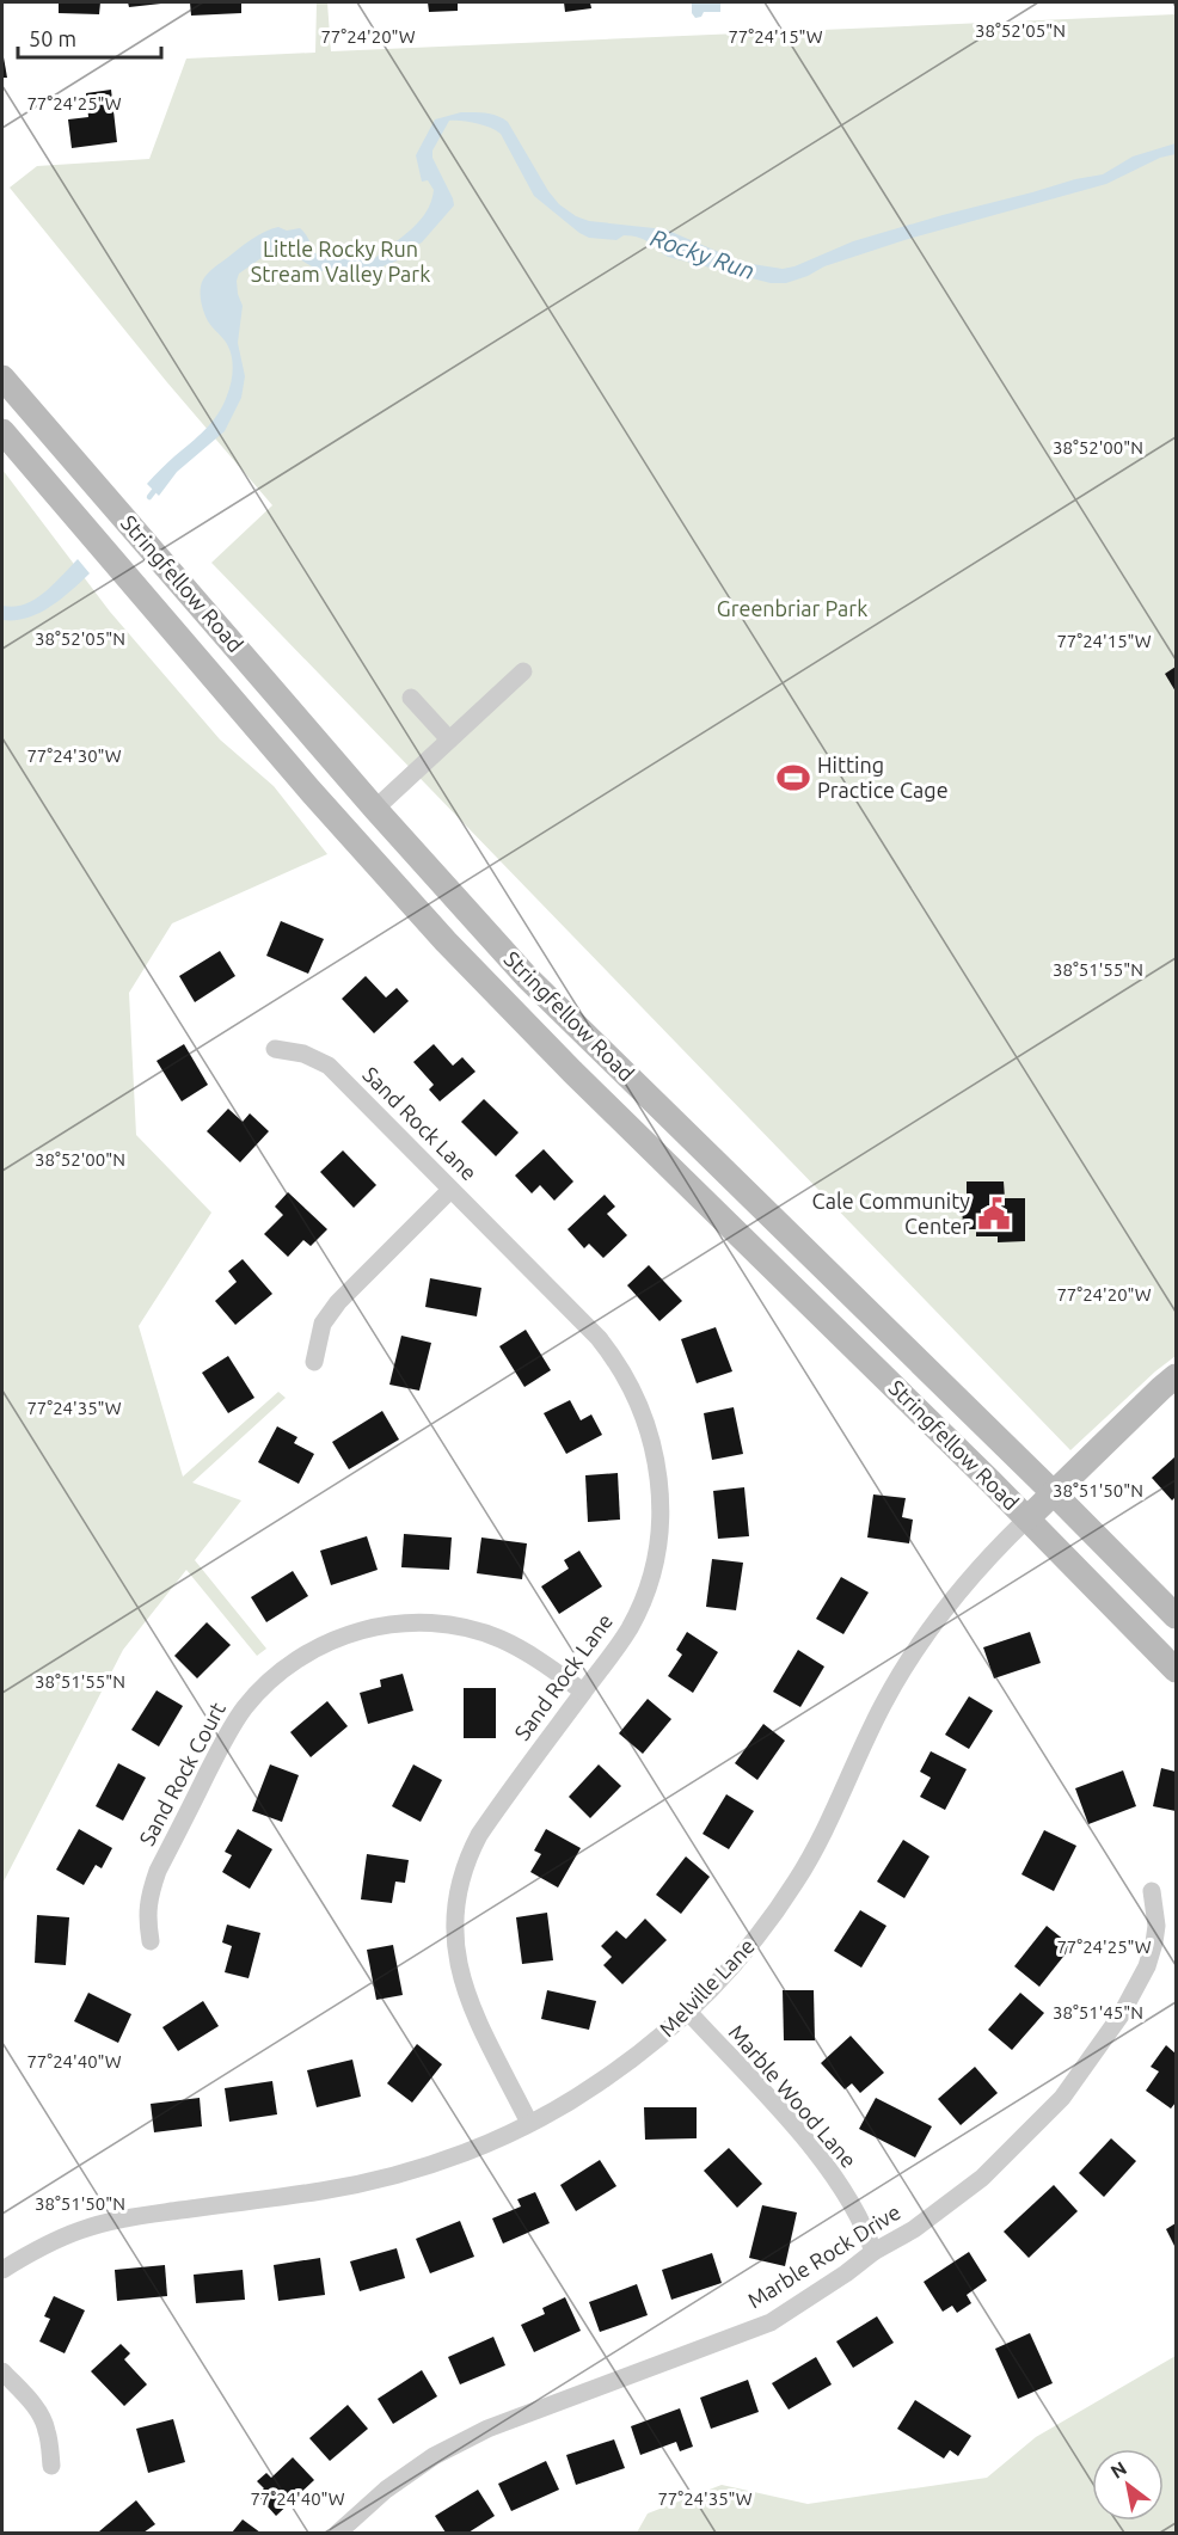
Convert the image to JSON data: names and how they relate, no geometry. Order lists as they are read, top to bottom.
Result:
{
  "streets": {
    "main road": ["Stringfellow Road", "Melville Lane"],
    "street": [
      "Sand Rock Lane",
      "Sand Rock Court",
      "Marble Wood Lane",
      "Marble Rock Drive"
    ]
  },
  "crossings": [
    ["Stringfellow Road", "Melville Lane"],
    ["Sand Rock Lane", "Sand Rock Court"],
    ["Sand Rock Lane", "Melville Lane"],
    ["Melville Lane", "Marble Wood Lane"],
    ["Marble Wood Lane", "Marble Rock Drive"]
  ],
  "water": ["Rocky Run"],
  "parks": ["Little Rocky Run Stream Valley Park", "Greenbriar Park"],
  "places": {
    "sports": ["Hitting Practice Cage"],
    "public building": ["Cale Community Center"]
  },
  "scale_bar": "50 m",
  "north": "top left",
  "coordinates": [
    "38°52'05\"N",
    "77°24'20\"W",
    "77°24'15\"W",
    "77°24'25\"W",
    "38°52'00\"N",
    "77°24'30\"W",
    "38°51'55\"N",
    "77°24'35\"W",
    "38°51'50\"N",
    "38°51'45\"N",
    "77°24'40\"W"
  ]
}
